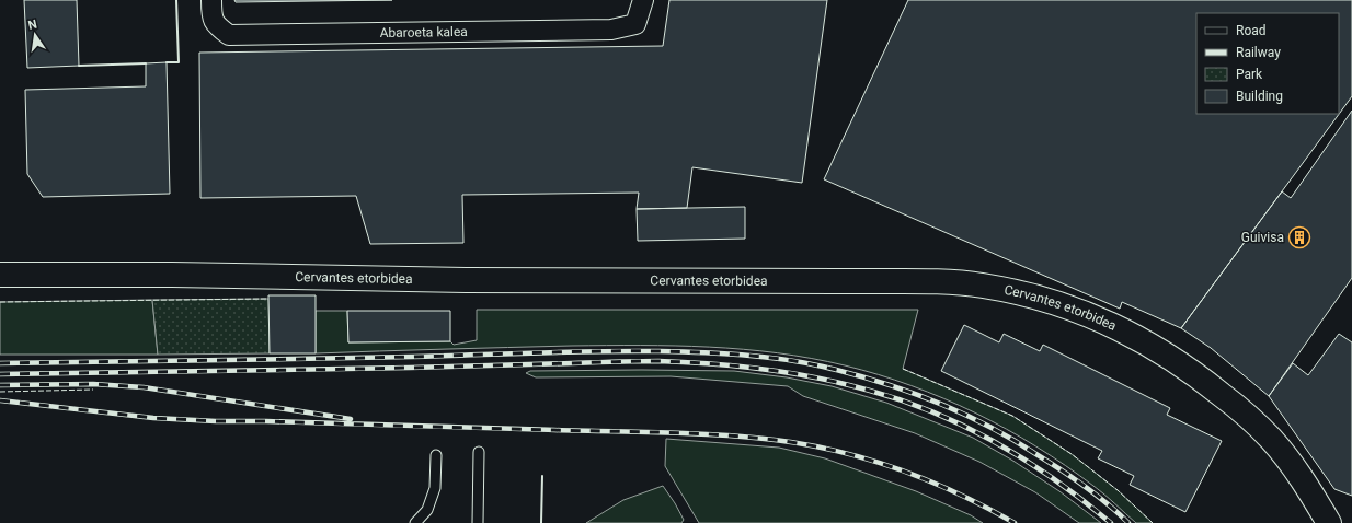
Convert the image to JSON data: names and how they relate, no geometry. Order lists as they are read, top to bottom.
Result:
{
  "streets": {
    "street": ["Abaroeta kalea", "Cervantes etorbidea"]
  },
  "places": {
    "building": ["Guivisa"]
  },
  "legend": [
    "Road",
    "Railway",
    "Park",
    "Building"
  ],
  "north": "top"
}
